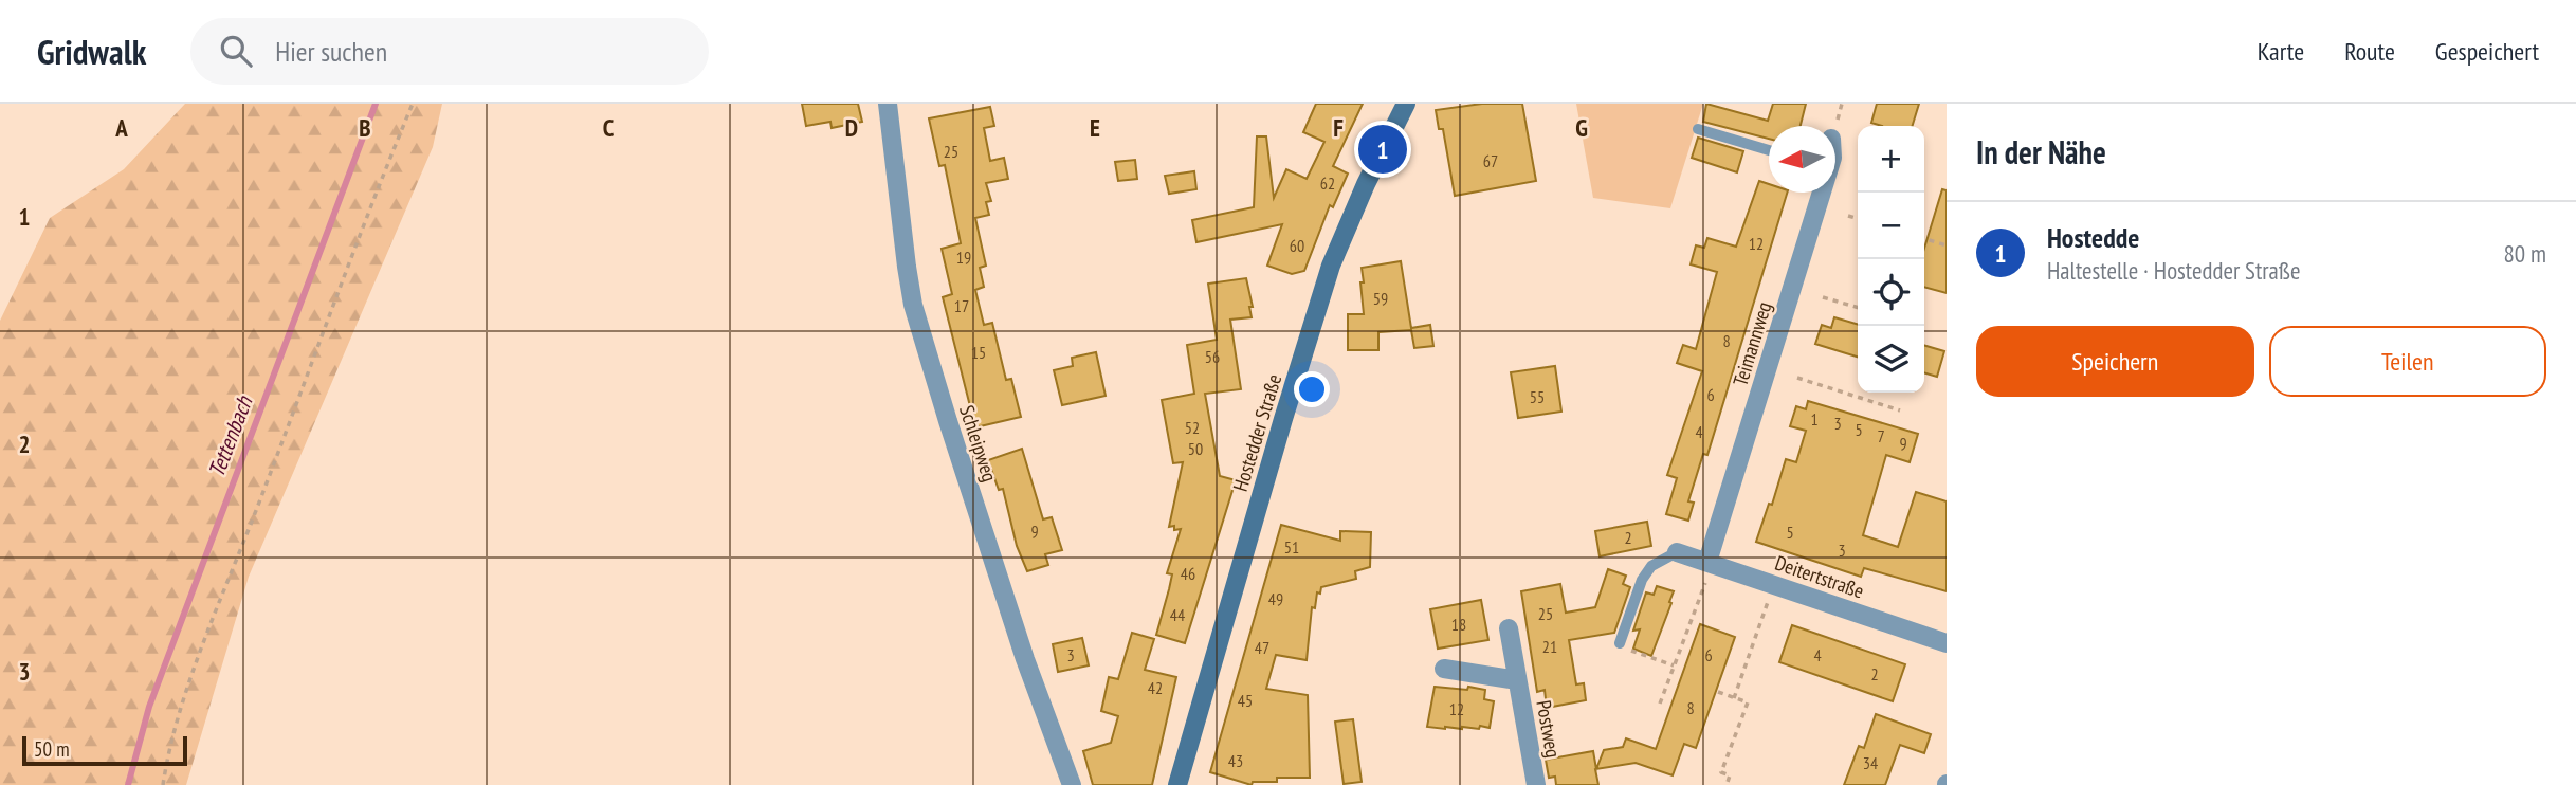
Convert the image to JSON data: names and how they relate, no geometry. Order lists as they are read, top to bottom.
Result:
{
  "streets": {
    "main road": ["Hostedder Straße"],
    "street": [
      "Teimannweg",
      "Schleipweg",
      "Deitertstraße",
      "Postweg"
    ]
  },
  "crossings": [
    ["Teimannweg", "Deitertstraße"]
  ],
  "water": ["Tettenbach"],
  "house_numbers": [
    "25",
    "67",
    "62",
    "12",
    "60",
    "19",
    "59",
    "17",
    "8",
    "15",
    "56",
    "6",
    "55",
    "1",
    "3",
    "52",
    "5",
    "4",
    "7",
    "9",
    "50",
    "9",
    "5",
    "2",
    "51",
    "3",
    "46",
    "49",
    "25",
    "44",
    "18",
    "21",
    "47",
    "3",
    "6",
    "4",
    "2",
    "42",
    "45",
    "8",
    "12",
    "43",
    "34"
  ],
  "scale_bar": "50 m",
  "north": "left",
  "page": {
    "header": "Gridwalk",
    "search": "Hier suchen",
    "nav": ["Karte", "Route", "Gespeichert"],
    "heading": "In der Nähe",
    "pins": "1",
    "map_buttons": ["+", "−"],
    "list": [
      {
        "mark": "1",
        "name": "Hostedde",
        "note": "Haltestelle · Hostedder Straße",
        "value": "80 m"
      }
    ],
    "buttons": ["Speichern", "Teilen"],
    "scale": "50 m"
  },
  "grid": {
    "columns": [
      "A",
      "B",
      "C",
      "D",
      "E",
      "F",
      "G"
    ],
    "rows": ["1", "2", "3"]
  }
}
